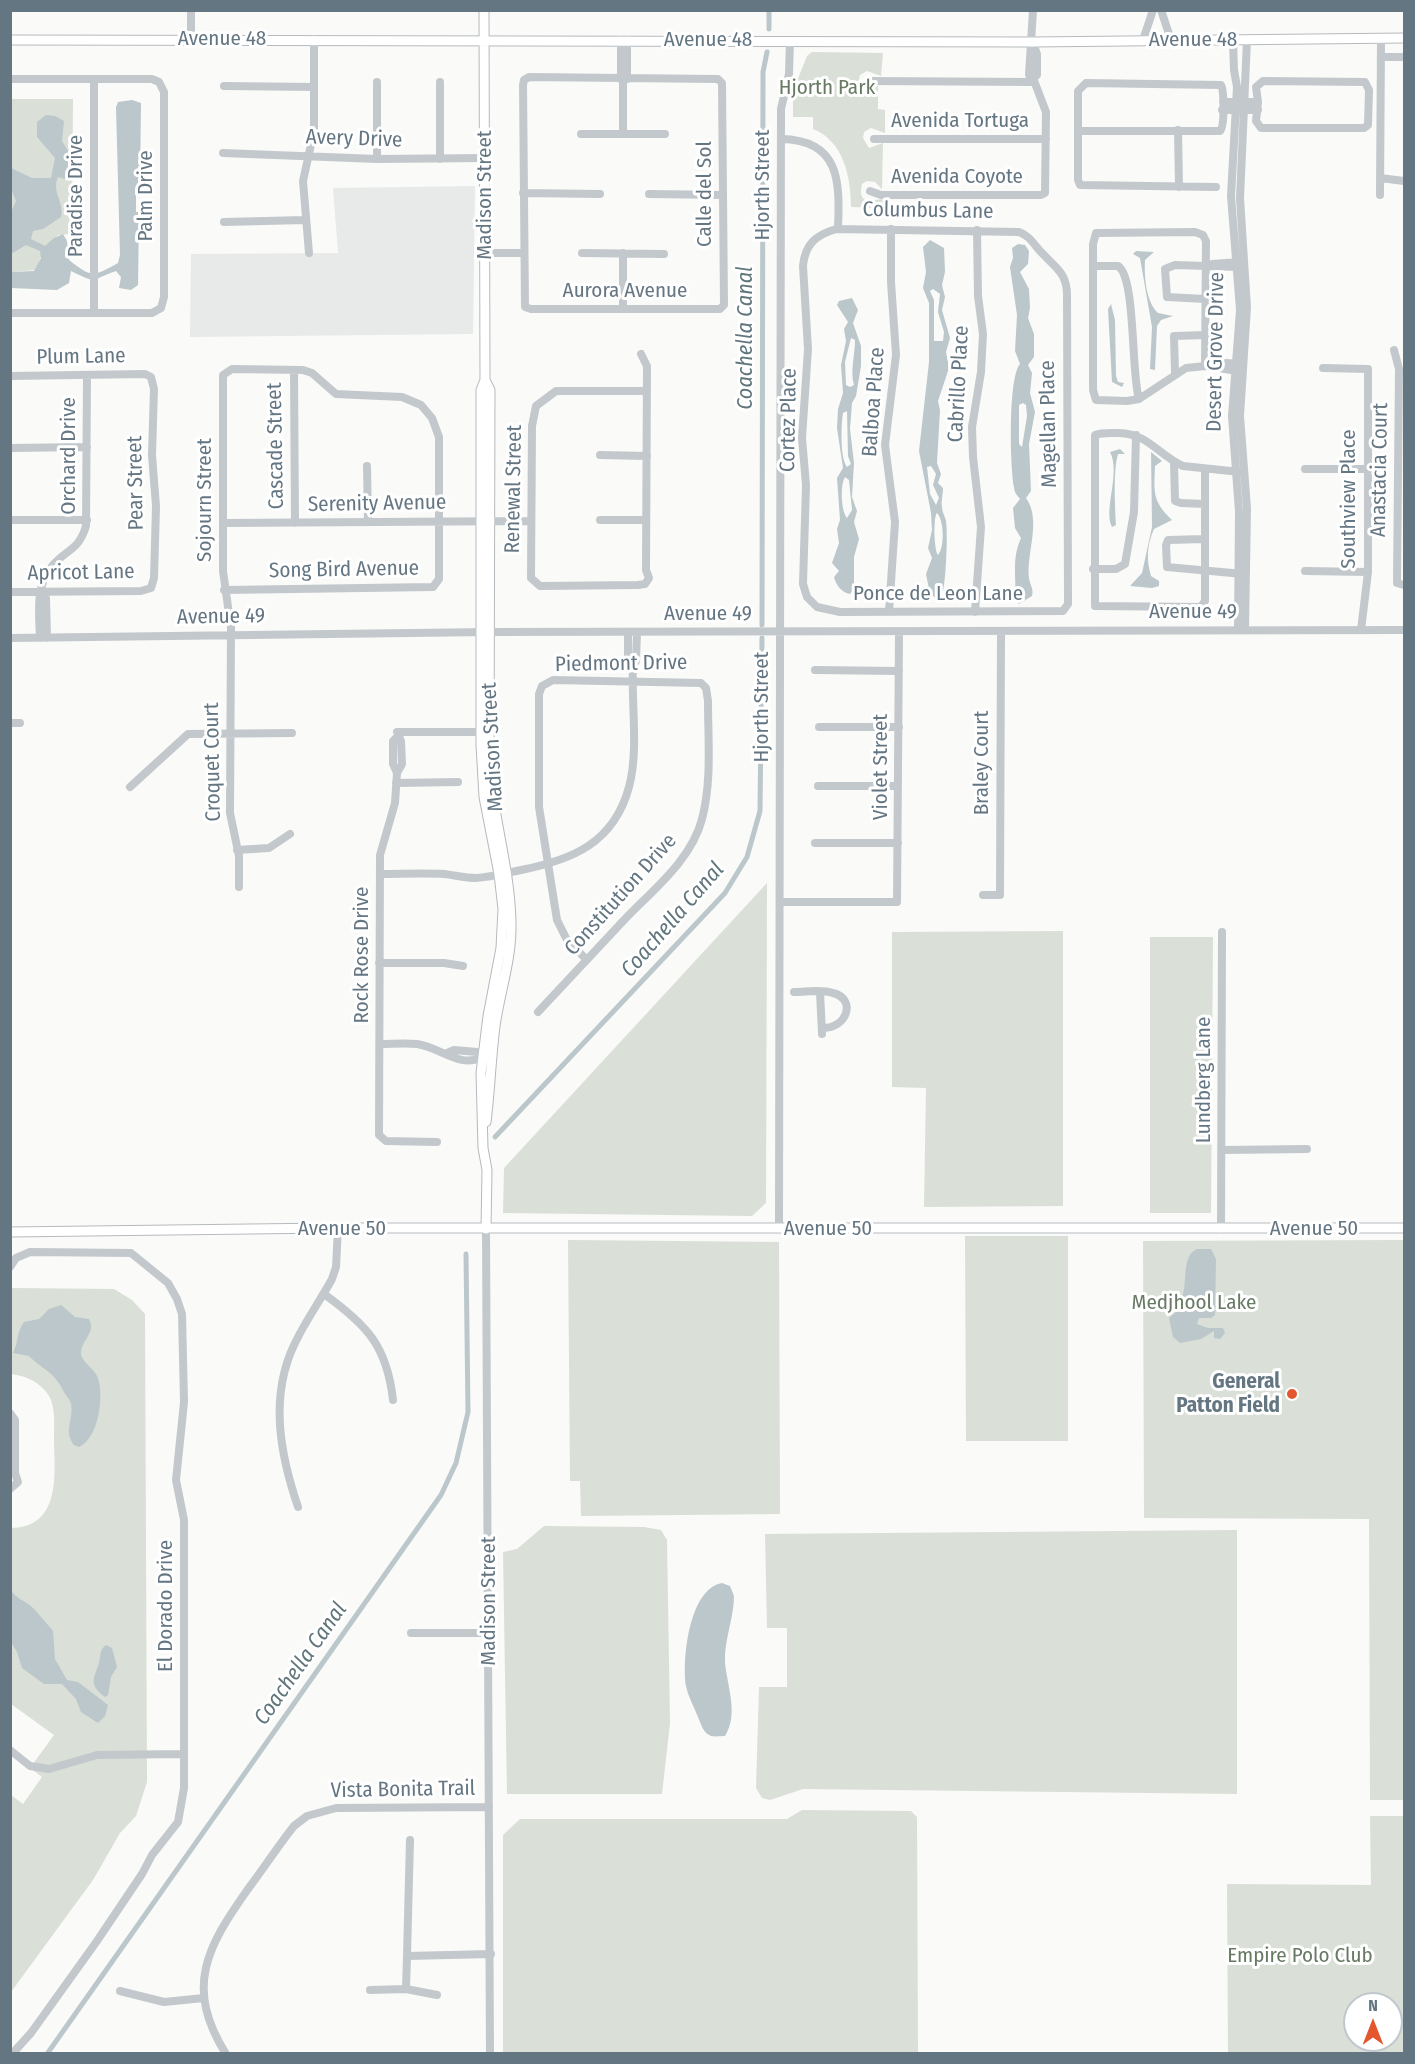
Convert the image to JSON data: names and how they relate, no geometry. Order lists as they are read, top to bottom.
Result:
{
  "streets": {
    "main road": ["Avenue 48", "Madison Street", "Avenue 50"],
    "street": [
      "Avenida Tortuga",
      "Avery Drive",
      "Avenida Coyote",
      "Hjorth Street",
      "Calle del Sol",
      "Paradise Drive",
      "Palm Drive",
      "Columbus Lane",
      "Aurora Avenue",
      "Desert Grove Drive",
      "Plum Lane",
      "Cabrillo Place",
      "Balboa Place",
      "Cortez Place",
      "Magellan Place",
      "Cascade Street",
      "Orchard Drive",
      "Anastacia Court",
      "Pear Street",
      "Renewal Street",
      "Southview Place",
      "Sojourn Street",
      "Serenity Avenue",
      "Song Bird Avenue",
      "Apricot Lane",
      "Ponce de Leon Lane",
      "Avenue 49",
      "Piedmont Drive",
      "Croquet Court",
      "Braley Court",
      "Violet Street",
      "Constitution Drive",
      "Rock Rose Drive",
      "Lundberg Lane",
      "El Dorado Drive",
      "Vista Bonita Trail"
    ]
  },
  "crossings": [
    ["Avenue 48", "Hjorth Street"],
    ["Avenue 48", "Madison Street"],
    ["Avenue 48", "Desert Grove Drive"],
    ["Avenida Tortuga", "Avenida Coyote"],
    ["Avery Drive", "Madison Street"],
    ["Hjorth Street", "Avenue 49"],
    ["Hjorth Street", "Violet Street"],
    ["Hjorth Street", "Avenue 50"],
    ["Calle del Sol", "Aurora Avenue"],
    ["Madison Street", "Serenity Avenue"],
    ["Madison Street", "Avenue 49"],
    ["Madison Street", "Rock Rose Drive"],
    ["Madison Street", "Avenue 50"],
    ["Madison Street", "Vista Bonita Trail"],
    ["Paradise Drive", "Palm Drive"],
    ["Columbus Lane", "Cabrillo Place"],
    ["Columbus Lane", "Balboa Place"],
    ["Columbus Lane", "Cortez Place"],
    ["Columbus Lane", "Magellan Place"],
    ["Desert Grove Drive", "Avenue 49"],
    ["Plum Lane", "Orchard Drive"],
    ["Plum Lane", "Pear Street"],
    ["Cabrillo Place", "Ponce de Leon Lane"],
    ["Balboa Place", "Ponce de Leon Lane"],
    ["Cortez Place", "Ponce de Leon Lane"],
    ["Magellan Place", "Ponce de Leon Lane"],
    ["Cascade Street", "Sojourn Street"],
    ["Cascade Street", "Serenity Avenue"],
    ["Orchard Drive", "Apricot Lane"],
    ["Orchard Drive", "Avenue 49"],
    ["Pear Street", "Apricot Lane"],
    ["Renewal Street", "Serenity Avenue"],
    ["Southview Place", "Avenue 49"],
    ["Sojourn Street", "Serenity Avenue"],
    ["Sojourn Street", "Song Bird Avenue"],
    ["Sojourn Street", "Avenue 49"],
    ["Sojourn Street", "Croquet Court"],
    ["Serenity Avenue", "Song Bird Avenue"],
    ["Avenue 49", "Croquet Court"],
    ["Avenue 49", "Braley Court"],
    ["Avenue 49", "Violet Street"],
    ["Piedmont Drive", "Constitution Drive"],
    ["Lundberg Lane", "Avenue 50"]
  ],
  "water": ["Coachella Canal"],
  "parks": ["Hjorth Park", "Medjhool Lake", "Empire Polo Club"],
  "places": ["General Patton Field"],
  "north": "top"
}
